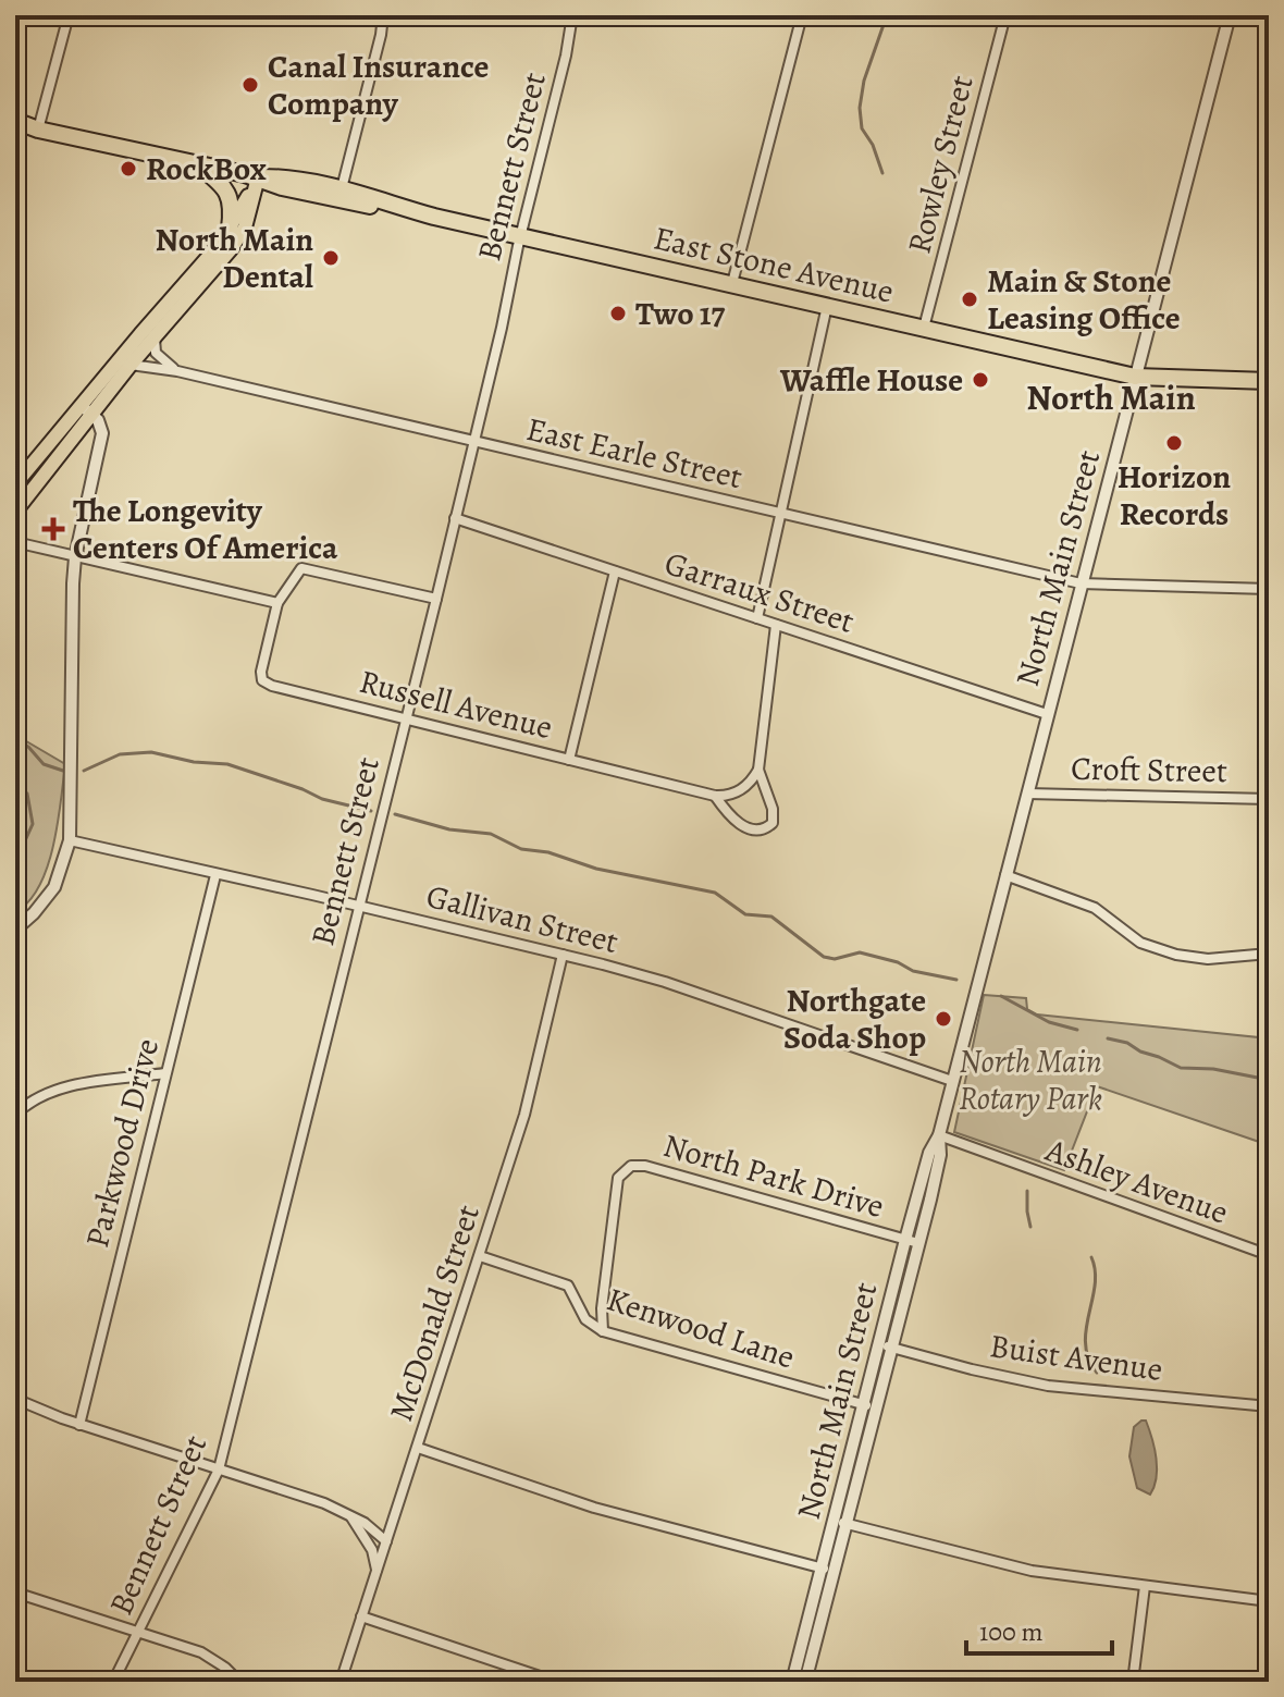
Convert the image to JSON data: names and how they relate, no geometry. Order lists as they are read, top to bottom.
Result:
{
  "streets": {
    "highway": ["East Stone Avenue"],
    "street": [
      "Rowley Street",
      "Bennett Street",
      "East Earle Street",
      "North Main Street",
      "Garraux Street",
      "Russell Avenue",
      "Croft Street",
      "Gallivan Street",
      "Parkwood Drive",
      "North Park Drive",
      "Ashley Avenue",
      "McDonald Street",
      "Kenwood Lane",
      "Buist Avenue"
    ]
  },
  "crossings": [
    ["Rowley Street", "East Stone Avenue"],
    ["Bennett Street", "East Stone Avenue"],
    ["Bennett Street", "East Earle Street"],
    ["Bennett Street", "Garraux Street"],
    ["Bennett Street", "Russell Avenue"],
    ["Bennett Street", "Gallivan Street"],
    ["East Stone Avenue", "North Main Street"],
    ["East Earle Street", "North Main Street"],
    ["North Main Street", "Garraux Street"],
    ["North Main Street", "Croft Street"],
    ["North Main Street", "Gallivan Street"],
    ["North Main Street", "North Park Drive"],
    ["North Main Street", "Ashley Avenue"],
    ["North Main Street", "Kenwood Lane"],
    ["North Main Street", "Buist Avenue"],
    ["Gallivan Street", "Parkwood Drive"],
    ["Gallivan Street", "McDonald Street"],
    ["North Park Drive", "Kenwood Lane"],
    ["McDonald Street", "Kenwood Lane"]
  ],
  "districts": ["North Main"],
  "parks": ["North Main Rotary Park"],
  "places": {
    "other": [
      "Canal Insurance Company",
      "RockBox",
      "North Main Dental",
      "Main & Stone Leasing Office",
      "Two 17",
      "Waffle House",
      "Horizon Records",
      "Northgate Soda Shop"
    ],
    "health": ["The Longevity Centers Of America"]
  },
  "scale_bar": "100 m"
}
